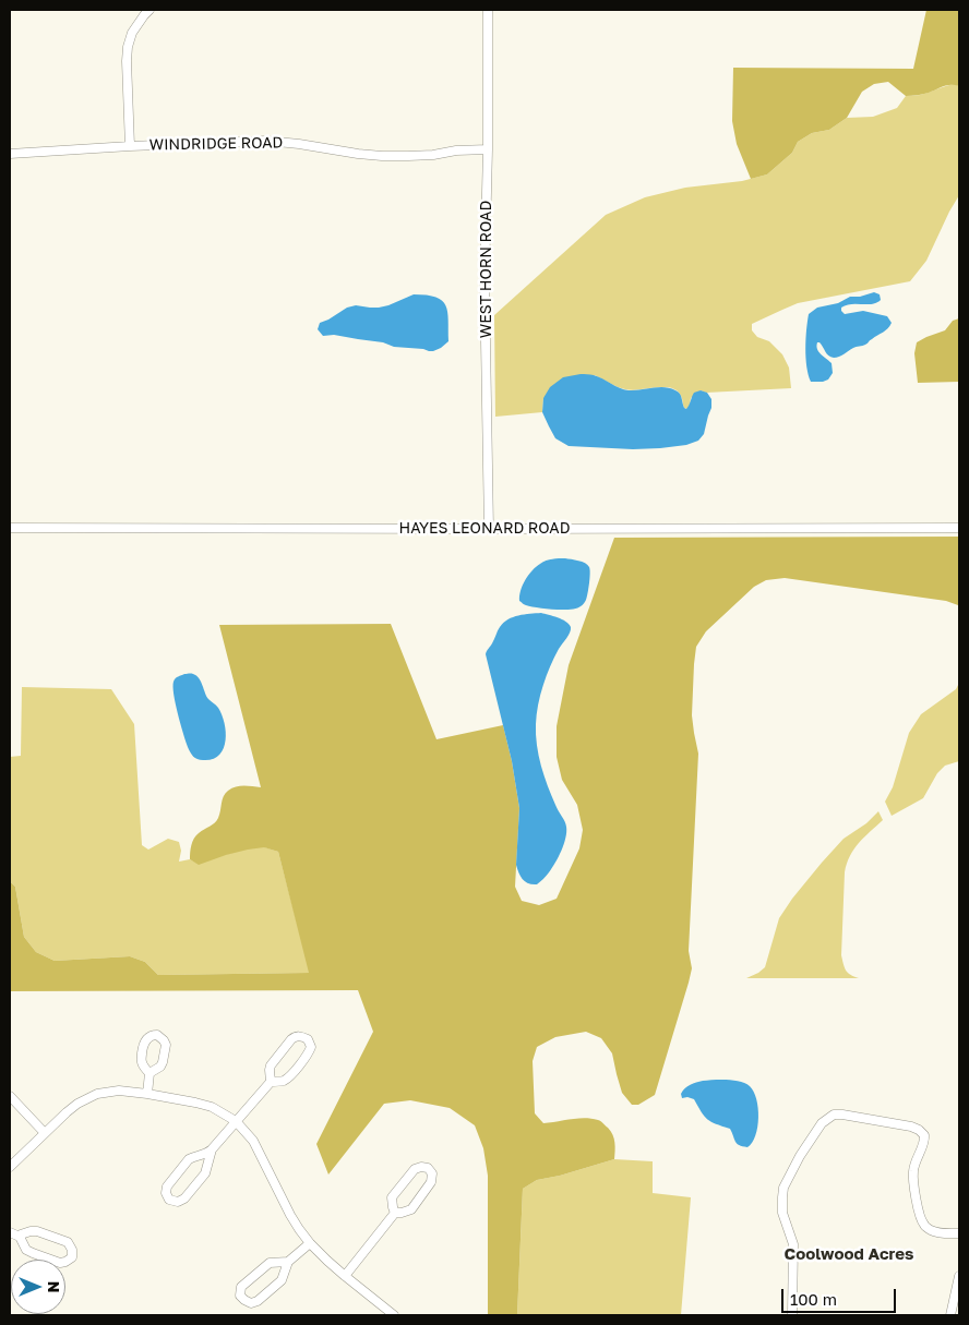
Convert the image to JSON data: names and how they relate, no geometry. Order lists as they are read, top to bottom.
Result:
{
  "streets": {
    "street": ["WINDRIDGE ROAD", "WEST HORN ROAD", "HAYES LEONARD ROAD"]
  },
  "crossings": [
    ["WINDRIDGE ROAD", "WEST HORN ROAD"],
    ["WEST HORN ROAD", "HAYES LEONARD ROAD"]
  ],
  "districts": ["Coolwood Acres"],
  "scale_bar": "100 m",
  "north": "right"
}
